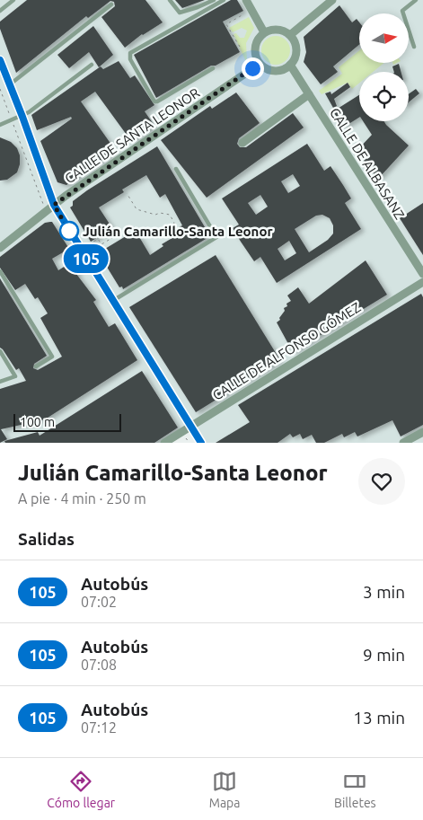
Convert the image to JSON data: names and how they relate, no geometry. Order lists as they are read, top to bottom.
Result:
{
  "streets": {
    "street": ["CALLE DE SANTA LEONOR", "CALLE DE ALBASANZ", "CALLE DE ALFONSO GÓMEZ"]
  },
  "crossings": [
    ["CALLE DE SANTA LEONOR", "CALLE DE ALBASANZ"]
  ],
  "places": ["Julián Camarillo-Santa Leonor"],
  "lines": ["bus line 105"],
  "scale_bar": "100 m",
  "north": "right",
  "page": {
    "on_map": "105",
    "scale": "100 m",
    "heading": [
      ["Julián Camarillo-Santa Leonor", "A pie · 4 min · 250 m"],
      "Salidas"
    ],
    "list": [
      {
        "mark": "105",
        "name": "Autobús",
        "note": "07:02",
        "value": "3 min"
      },
      {
        "mark": "105",
        "name": "Autobús",
        "note": "07:08",
        "value": "9 min"
      },
      {
        "mark": "105",
        "name": "Autobús",
        "note": "07:12",
        "value": "13 min"
      }
    ],
    "tabs": ["Cómo llegar", "Mapa", "Billetes"]
  }
}
